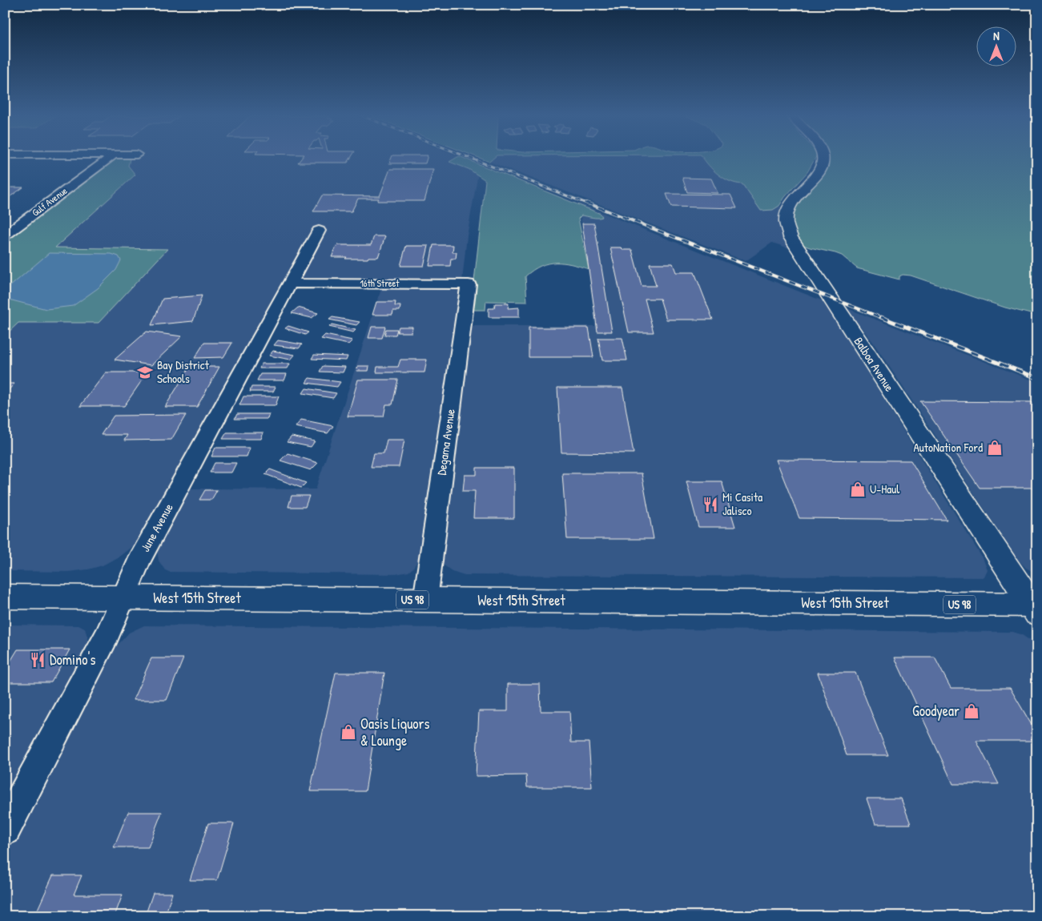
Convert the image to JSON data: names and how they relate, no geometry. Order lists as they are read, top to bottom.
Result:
{
  "streets": {
    "main road": ["Balboa Avenue", "West 15th Street", "US 98"],
    "street": [
      "Gulf Avenue",
      "16th Street",
      "Degama Avenue",
      "June Avenue"
    ]
  },
  "crossings": [
    ["16th Street", "Degama Avenue"],
    ["16th Street", "June Avenue"],
    ["Balboa Avenue", "West 15th Street"],
    ["Degama Avenue", "West 15th Street"],
    ["June Avenue", "West 15th Street"]
  ],
  "places": {
    "school or university": ["Bay District Schools"],
    "shop": [
      "AutoNation Ford",
      "U-Haul",
      "Goodyear",
      "Oasis Liquors & Lounge"
    ],
    "restaurant": ["Mi Casita Jalisco", "Domino's"]
  },
  "north": "top"
}
